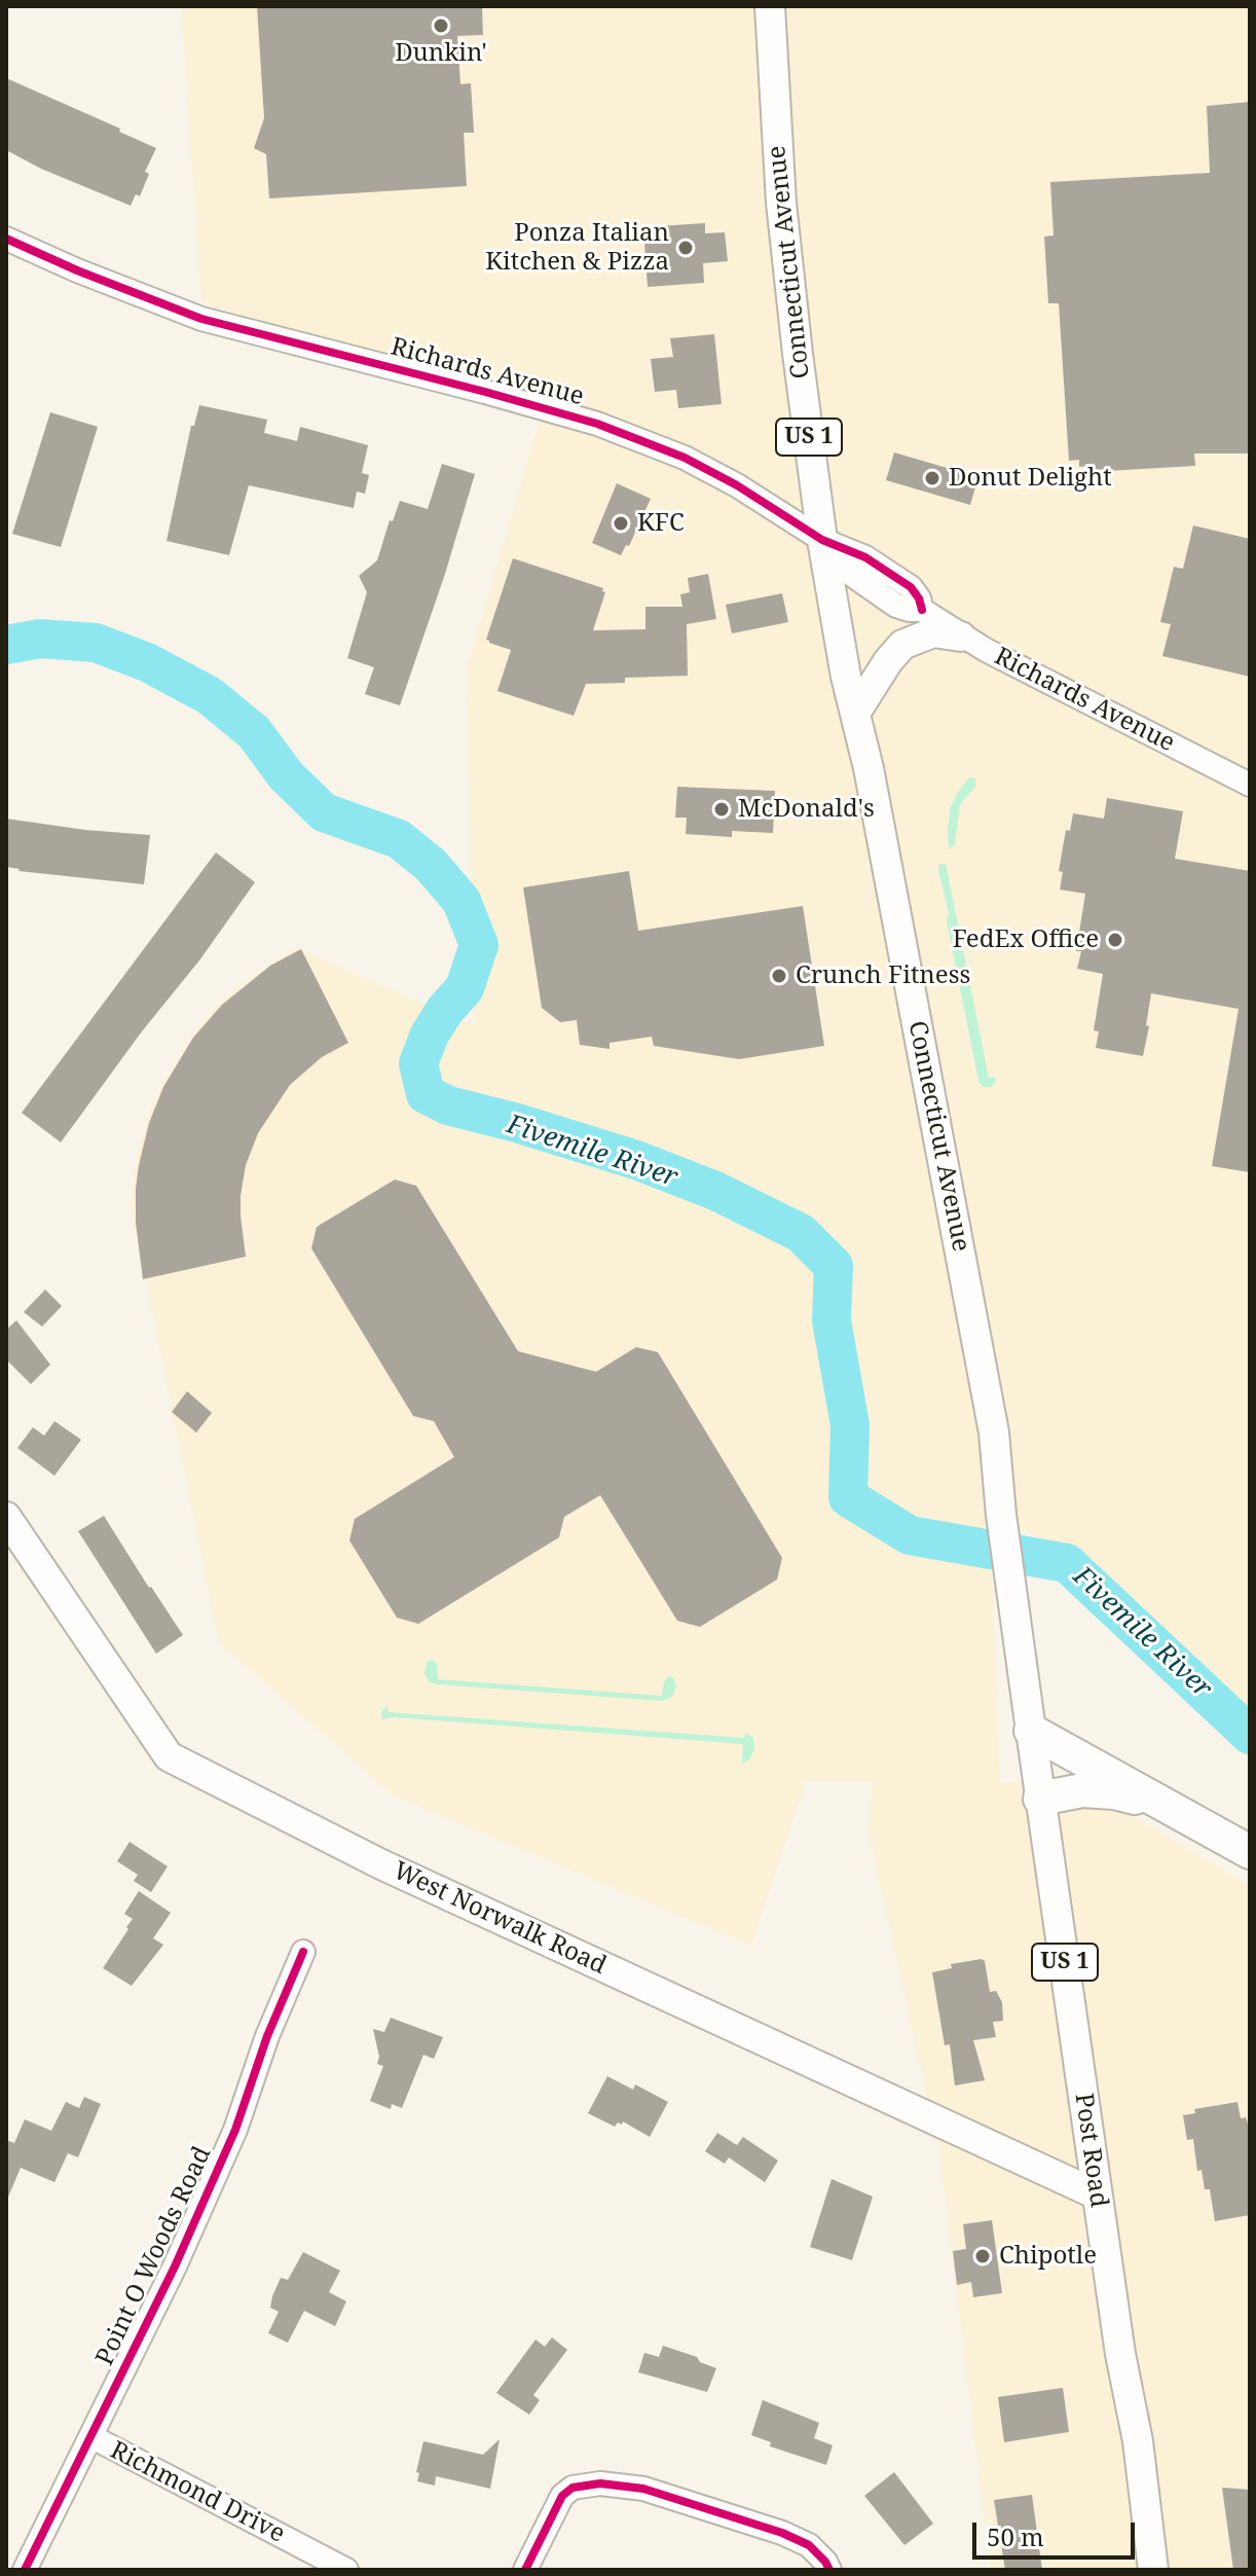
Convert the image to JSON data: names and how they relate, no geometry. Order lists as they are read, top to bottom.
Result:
{
  "streets": {
    "main road": [
      "Connecticut Avenue",
      "US 1",
      "West Norwalk Road",
      "Post Road"
    ],
    "street": ["Richards Avenue", "Point O Woods Road", "Richmond Drive"]
  },
  "crossings": [
    ["Connecticut Avenue", "Richards Avenue"],
    ["Connecticut Avenue", "Post Road"],
    ["West Norwalk Road", "Post Road"],
    ["Point O Woods Road", "Richmond Drive"]
  ],
  "water": ["Fivemile River"],
  "places": [
    "Dunkin'",
    "Ponza Italian Kitchen & Pizza",
    "Donut Delight",
    "KFC",
    "McDonald's",
    "FedEx Office",
    "Crunch Fitness",
    "Chipotle"
  ],
  "scale_bar": "50 m"
}
